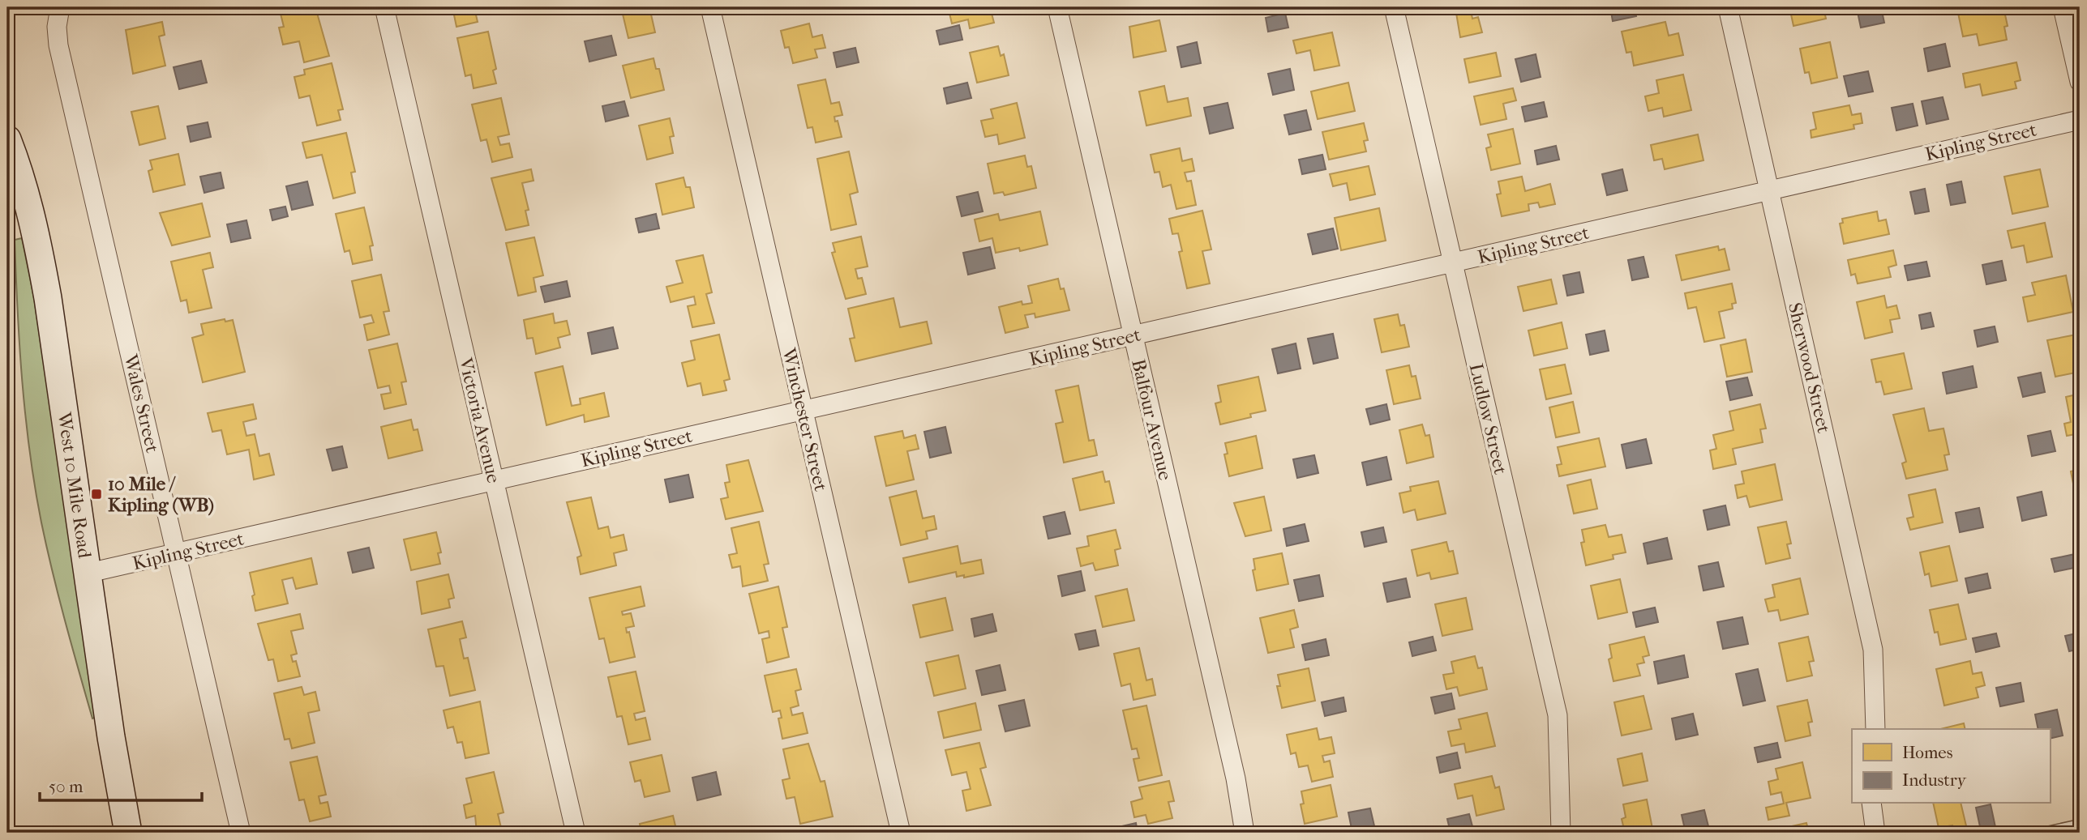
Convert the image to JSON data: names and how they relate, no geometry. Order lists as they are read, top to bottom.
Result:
{
  "streets": {
    "main road": ["West 10 Mile Road"],
    "street": [
      "Kipling Street",
      "Sherwood Street",
      "Wales Street",
      "Ludlow Street",
      "Winchester Street",
      "Balfour Avenue",
      "Victoria Avenue"
    ]
  },
  "crossings": [
    ["Kipling Street", "Sherwood Street"],
    ["Kipling Street", "Wales Street"],
    ["Kipling Street", "Ludlow Street"],
    ["Kipling Street", "Winchester Street"],
    ["Kipling Street", "Balfour Avenue"],
    ["Kipling Street", "Victoria Avenue"],
    ["Kipling Street", "West 10 Mile Road"]
  ],
  "places": {
    "transit": ["10 Mile / Kipling (WB)"]
  },
  "legend": ["Homes", "Industry"],
  "scale_bar": "50 m"
}
